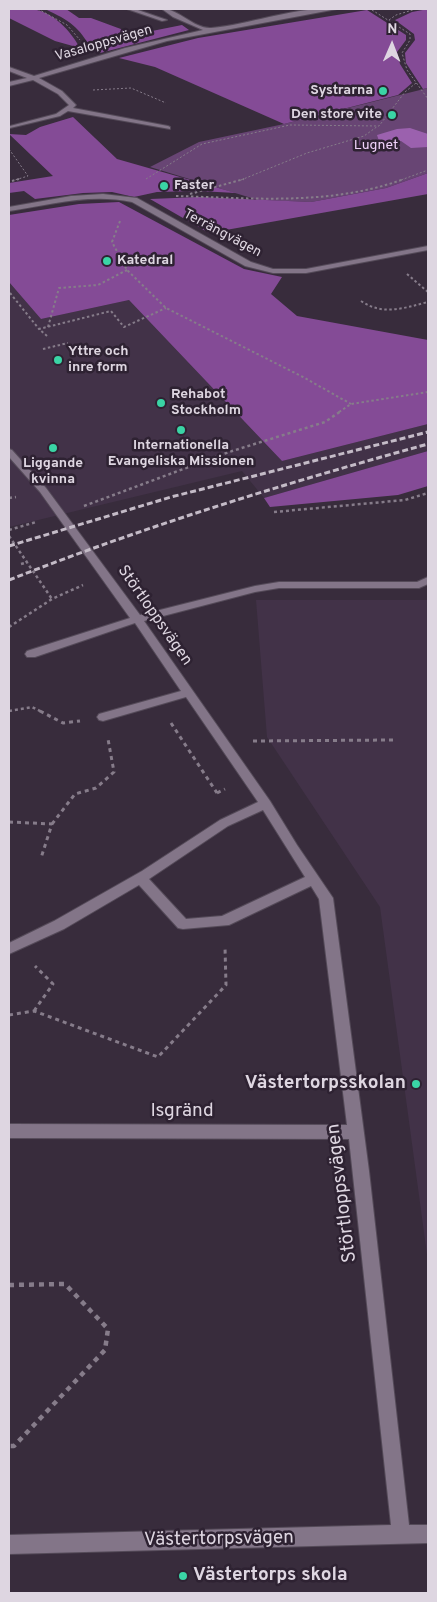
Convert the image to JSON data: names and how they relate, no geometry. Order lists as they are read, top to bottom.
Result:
{
  "streets": {
    "street": [
      "Vasaloppsvägen",
      "Terrängvägen",
      "Störtloppsvägen",
      "Isgränd",
      "Västertorpsvägen"
    ]
  },
  "crossings": [
    ["Störtloppsvägen", "Isgränd"],
    ["Störtloppsvägen", "Västertorpsvägen"]
  ],
  "parks": ["Lugnet"],
  "places": [
    "Systrarna",
    "Den store vite",
    "Faster",
    "Katedral",
    "Yttre och inre form",
    "Rehabot Stockholm",
    "Internationella Evangeliska Missionen",
    "Liggande kvinna",
    "Västertorpsskolan",
    "Västertorps skola"
  ],
  "north": "top"
}
